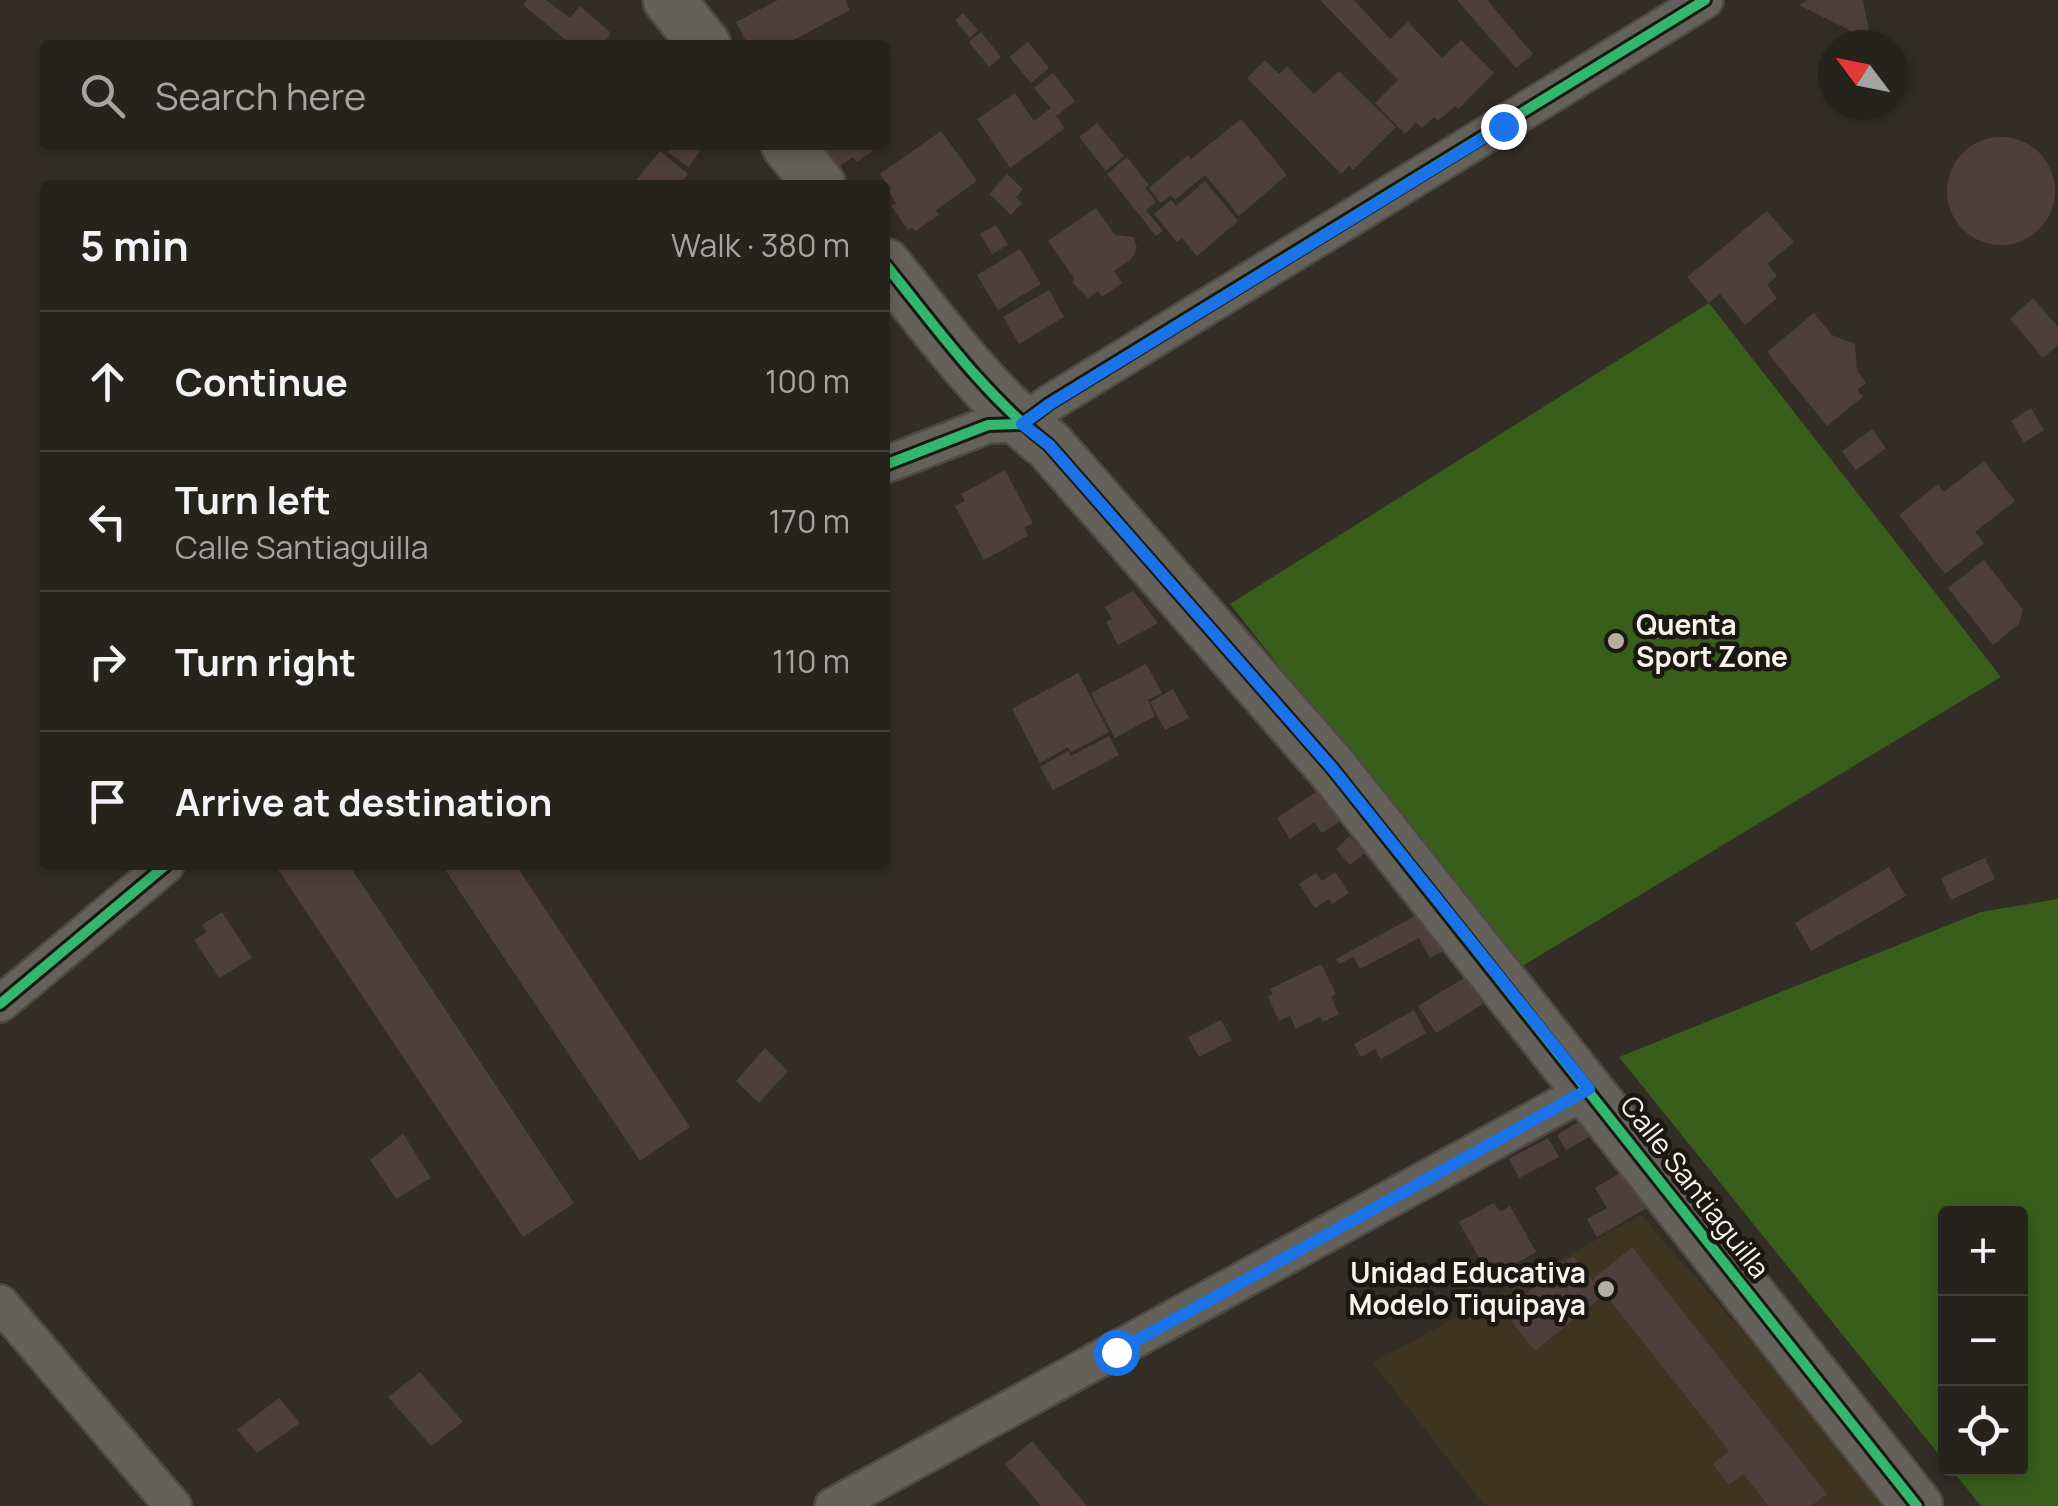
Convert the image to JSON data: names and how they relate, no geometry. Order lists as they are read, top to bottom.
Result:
{
  "streets": {
    "street": ["Calle Santiaguilla"]
  },
  "places": ["Quenta Sport Zone", "Unidad Educativa Modelo Tiquipaya"],
  "north": "top left",
  "page": {
    "search": "Search here",
    "heading": ["5 min", "Walk · 380 m"],
    "list": [
      ["Continue", "100 m"],
      ["Turn left", "Calle Santiaguilla", "170 m"],
      ["Turn right", "110 m"],
      "Arrive at destination"
    ],
    "map_buttons": ["+", "−"]
  }
}
